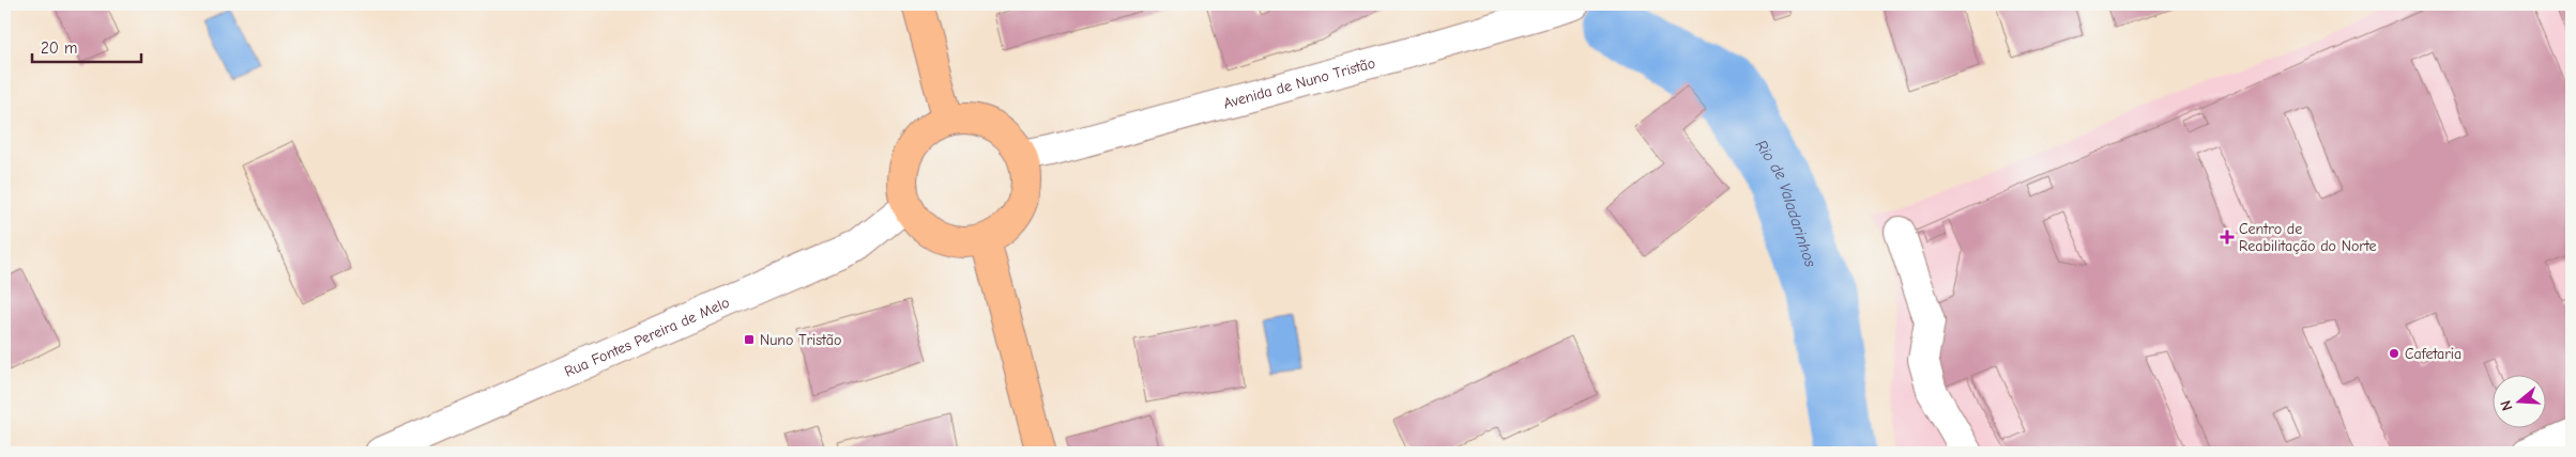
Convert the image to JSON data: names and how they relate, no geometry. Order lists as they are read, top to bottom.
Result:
{
  "streets": {
    "street": ["Avenida de Nuno Tristão", "Rua Fontes Pereira de Melo"]
  },
  "crossings": [
    ["Avenida de Nuno Tristão", "Rua Fontes Pereira de Melo"]
  ],
  "water": ["Rio de Valadarinhos"],
  "places": {
    "health": ["Centro de Reabilitação do Norte"],
    "transit": ["Nuno Tristão"],
    "other": ["Cafetaria"]
  },
  "scale_bar": "20 m",
  "north": "left"
}
